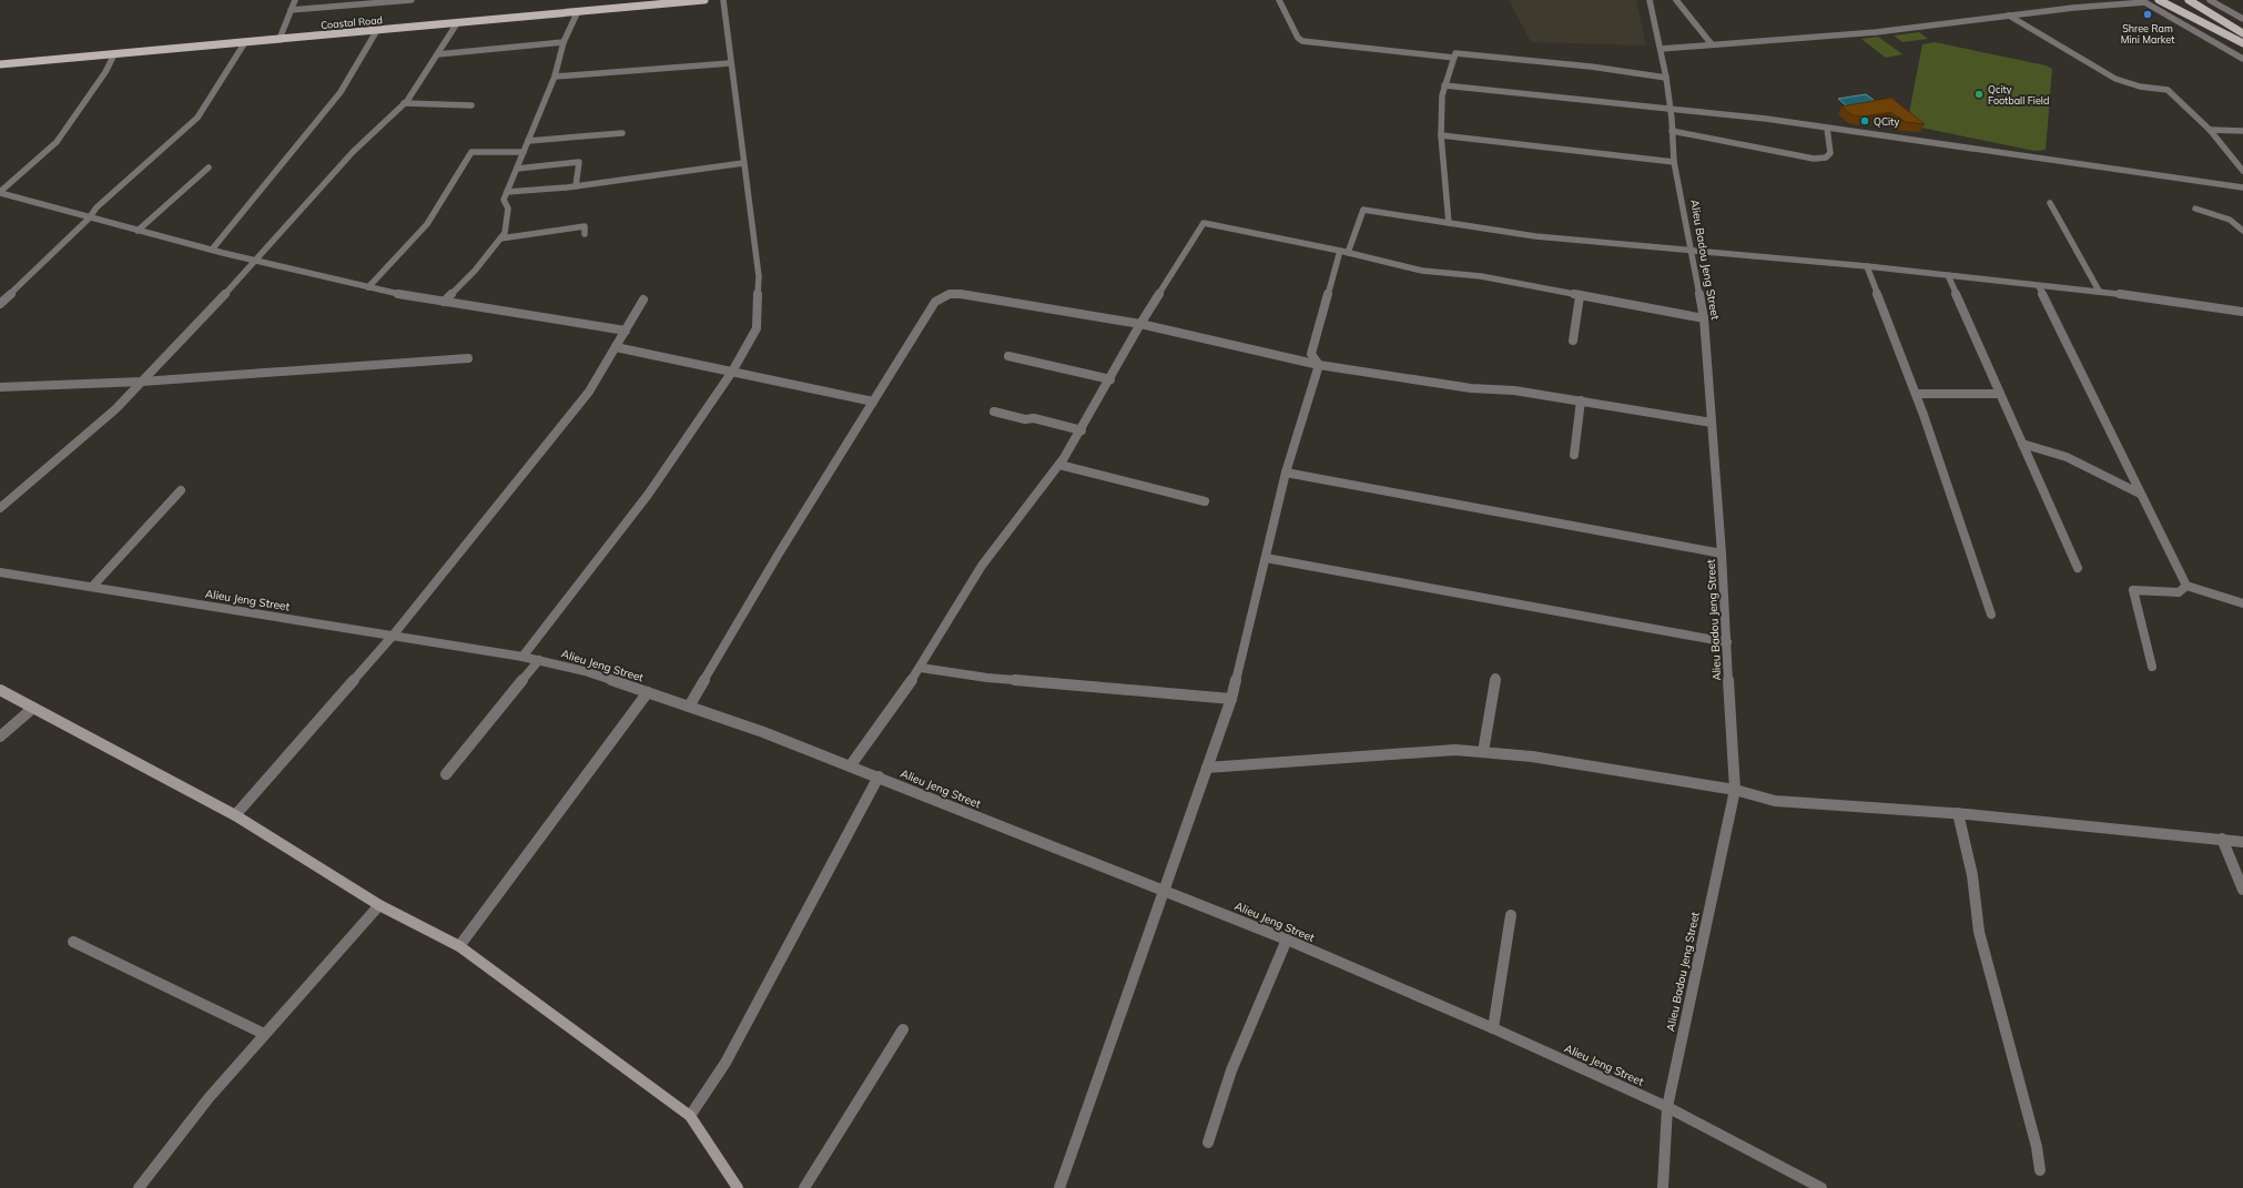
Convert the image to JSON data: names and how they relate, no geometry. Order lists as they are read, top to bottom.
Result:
{
  "streets": {
    "main road": ["Coastal Road"],
    "street": ["Alieu Badou Jeng Street", "Alieu Jeng Street"]
  },
  "crossings": [
    ["Alieu Badou Jeng Street", "Alieu Jeng Street"]
  ],
  "places": ["Shree Ram Mini Market", "Qcity Football Field", "QCity"]
}
